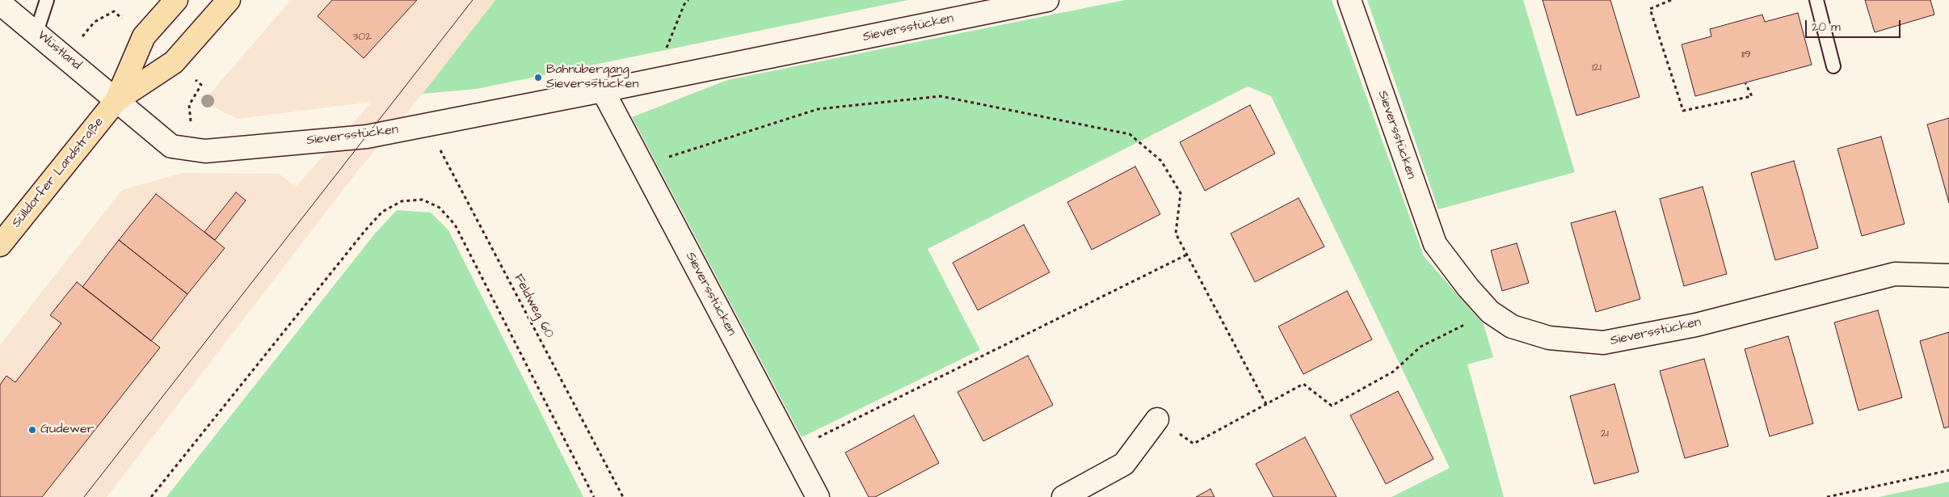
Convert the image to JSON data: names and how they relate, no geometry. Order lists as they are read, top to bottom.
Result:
{
  "streets": {
    "main road": ["Sülldorfer Landstraße"],
    "street": ["Sieversstücken", "Wüstland"],
    "path": ["Feldweg 60"]
  },
  "crossings": [
    ["Sieversstücken", "Wüstland"],
    ["Sieversstücken", "Sülldorfer Landstraße"],
    ["Sieversstücken", "Feldweg 60"],
    ["Wüstland", "Sülldorfer Landstraße"]
  ],
  "places": ["Bahnübergang Sieversstücken", "Gudewer"],
  "house_numbers": [
    "302",
    "119",
    "121",
    "21"
  ],
  "scale_bar": "20 m"
}
